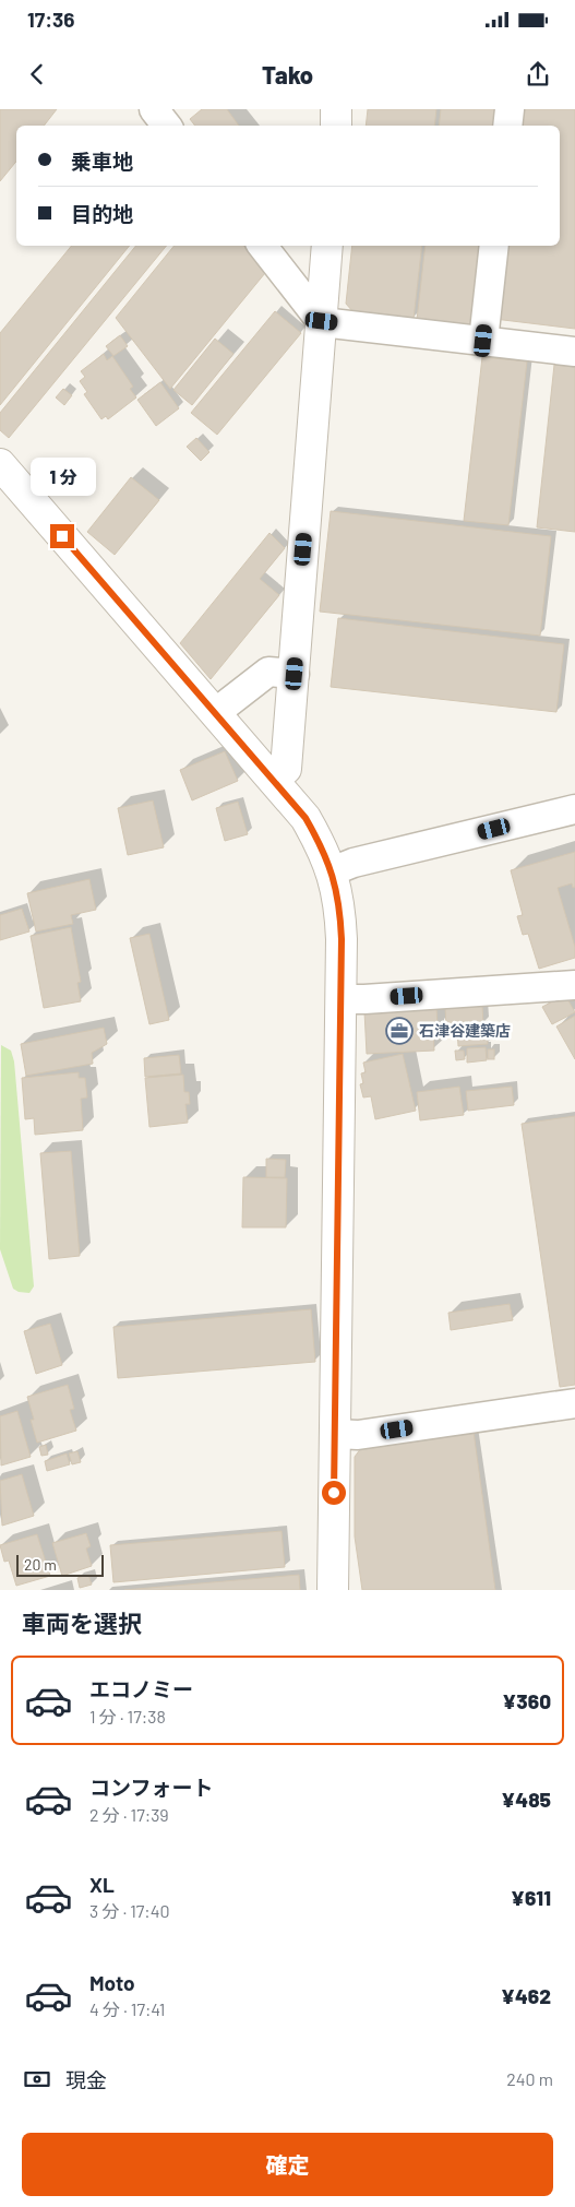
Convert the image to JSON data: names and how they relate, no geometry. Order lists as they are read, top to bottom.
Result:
{
  "places": {
    "office": ["石津谷建築店"]
  },
  "scale_bar": "20 m",
  "page": {
    "status": "17:36",
    "header": "Tako",
    "banner": ["乗車地", "目的地"],
    "bubble": "1 分",
    "scale": "20 m",
    "heading": "車両を選択",
    "list": [
      {
        "name": "エコノミー",
        "note": "1 分 · 17:38",
        "value": "¥360"
      },
      {
        "name": "コンフォート",
        "note": "2 分 · 17:39",
        "value": "¥485"
      },
      {
        "name": "XL",
        "note": "3 分 · 17:40",
        "value": "¥611"
      },
      {
        "name": "Moto",
        "note": "4 分 · 17:41",
        "value": "¥462"
      }
    ],
    "pay": ["現金", "240 m"],
    "buttons": "確定"
  }
}
